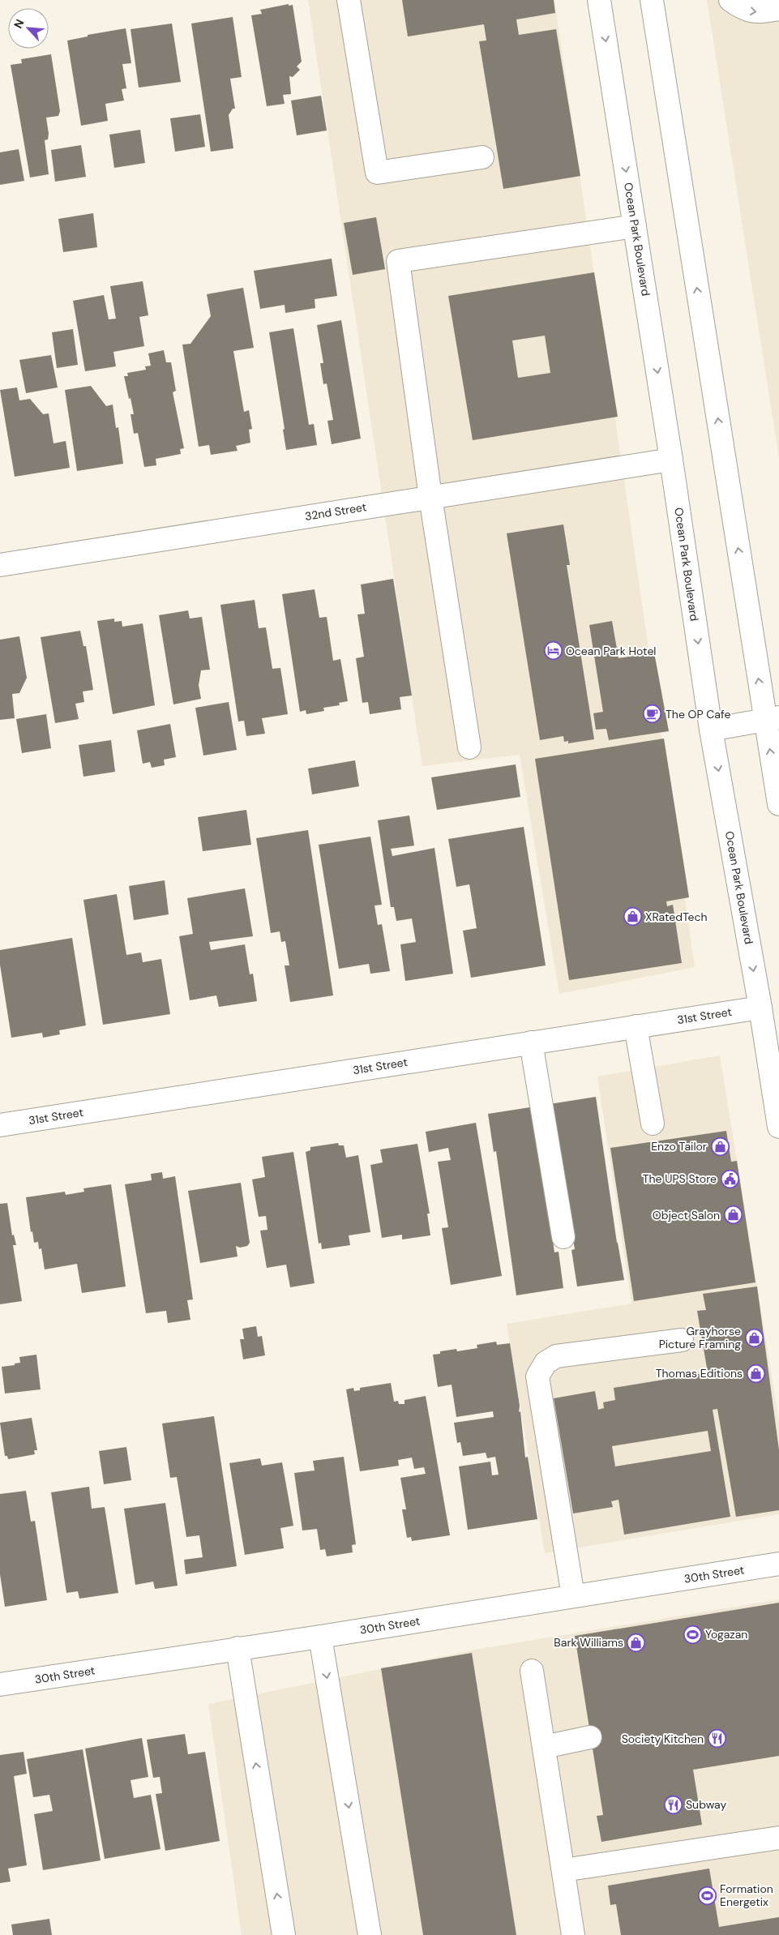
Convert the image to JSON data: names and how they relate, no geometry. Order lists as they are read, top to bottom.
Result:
{
  "streets": {
    "street": [
      "Ocean Park Boulevard",
      "32nd Street",
      "31st Street",
      "30th Street"
    ]
  },
  "crossings": [
    ["Ocean Park Boulevard", "32nd Street"],
    ["Ocean Park Boulevard", "31st Street"]
  ],
  "places": {
    "hotel": ["Ocean Park Hotel"],
    "cafe": ["The OP Cafe"],
    "shop": [
      "XRatedTech",
      "Enzo Tailor",
      "Object Salon",
      "Grayhorse Picture Framing",
      "Thomas Editions",
      "Bark Williams"
    ],
    "public building": ["The UPS Store"],
    "sports": ["Yogazan", "Formation Energetix"],
    "restaurant": ["Society Kitchen", "Subway"]
  },
  "north": "top left"
}
